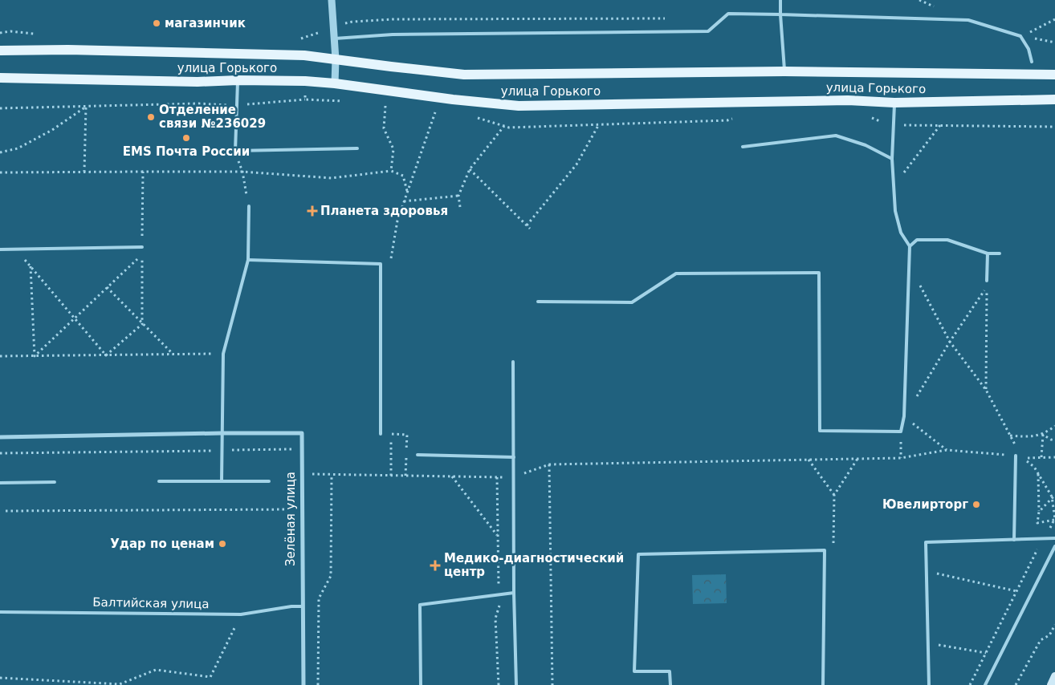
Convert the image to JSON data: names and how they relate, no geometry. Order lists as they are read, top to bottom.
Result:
{
  "streets": {
    "main road": ["улица Горького"],
    "street": ["Зелёная улица"],
    "lane": ["Балтийская улица"]
  },
  "crossings": [
    ["Зелёная улица", "Балтийская улица"]
  ],
  "places": {
    "other": [
      "магазинчик",
      "Отделение связи №236029",
      "EMS Почта России",
      "Ювелирторг",
      "Удар по ценам"
    ],
    "health": ["Планета здоровья", "Медико-диагностический центр"]
  }
}
